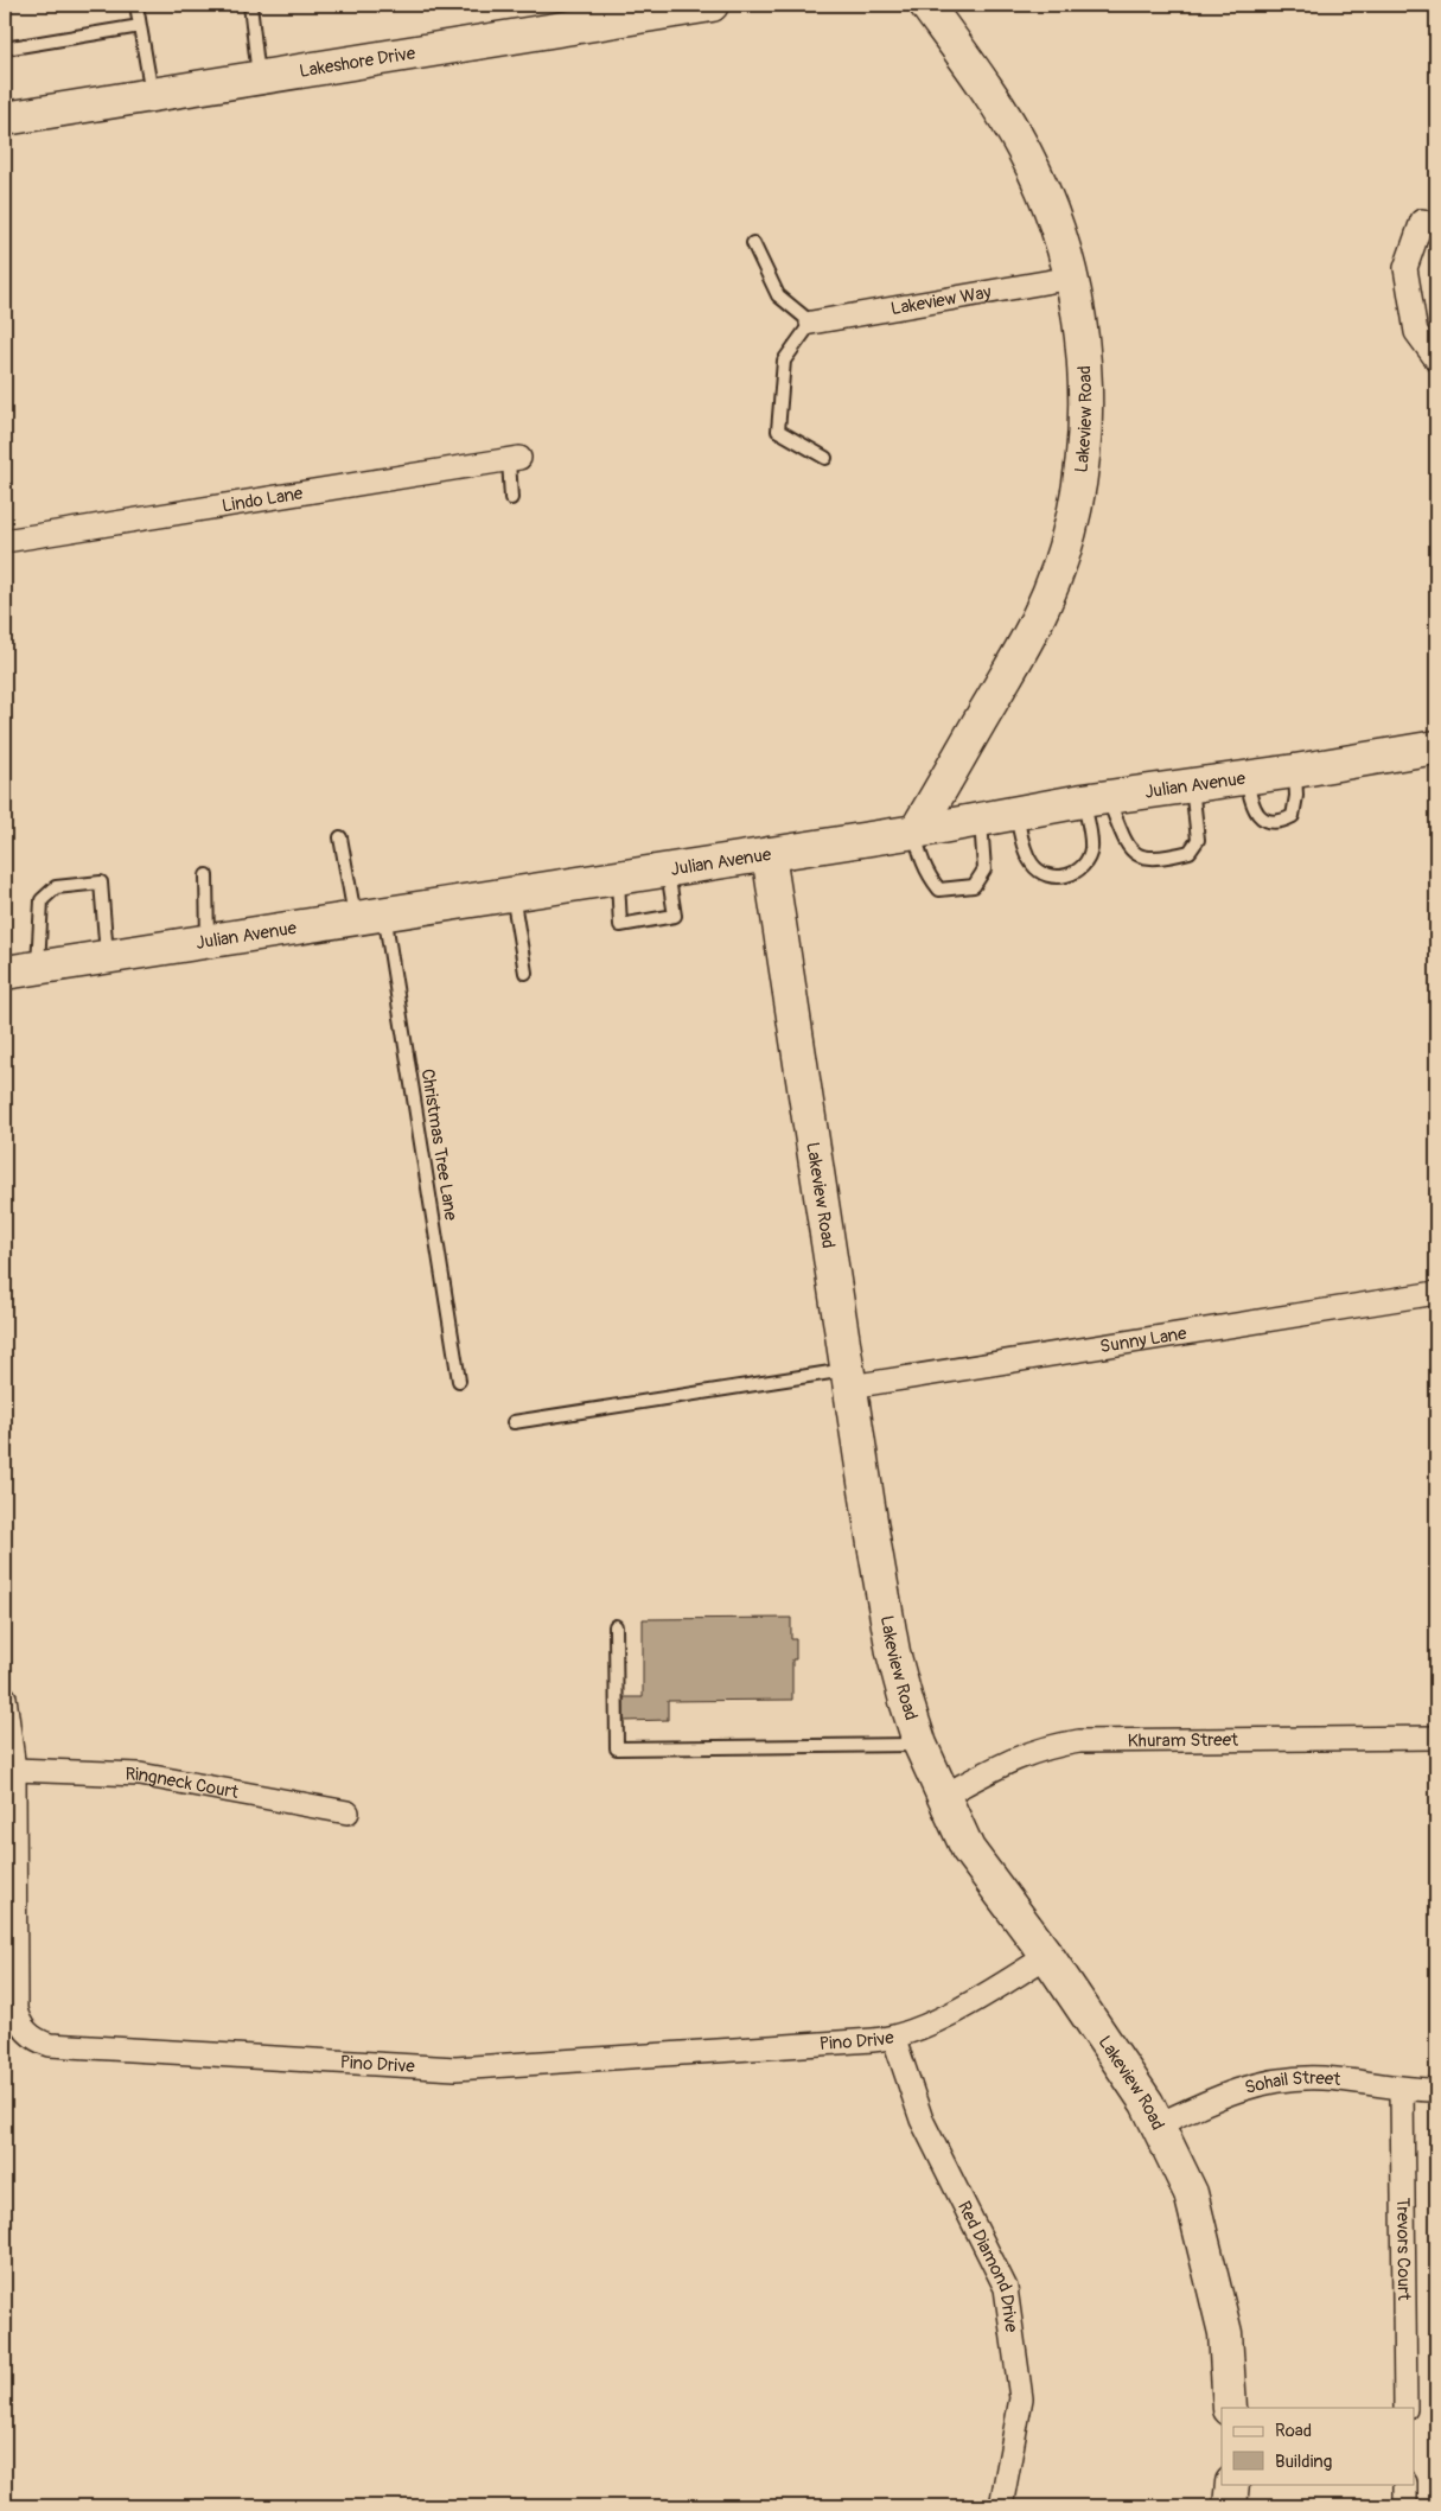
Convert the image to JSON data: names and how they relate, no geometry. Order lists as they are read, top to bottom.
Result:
{
  "streets": {
    "street": [
      "Lakeshore Drive",
      "Lakeview Way",
      "Lakeview Road",
      "Lindo Lane",
      "Julian Avenue",
      "Sunny Lane",
      "Khuram Street",
      "Ringneck Court",
      "Pino Drive",
      "Sohail Street",
      "Trevors Court",
      "Red Diamond Drive"
    ],
    "lane": ["Christmas Tree Lane"]
  },
  "crossings": [
    ["Lakeview Way", "Lakeview Road"],
    ["Lakeview Road", "Julian Avenue"],
    ["Lakeview Road", "Sunny Lane"],
    ["Lakeview Road", "Khuram Street"],
    ["Lakeview Road", "Pino Drive"],
    ["Lakeview Road", "Sohail Street"],
    ["Julian Avenue", "Christmas Tree Lane"],
    ["Ringneck Court", "Pino Drive"],
    ["Pino Drive", "Red Diamond Drive"],
    ["Sohail Street", "Trevors Court"]
  ],
  "legend": ["Road", "Building"]
}
